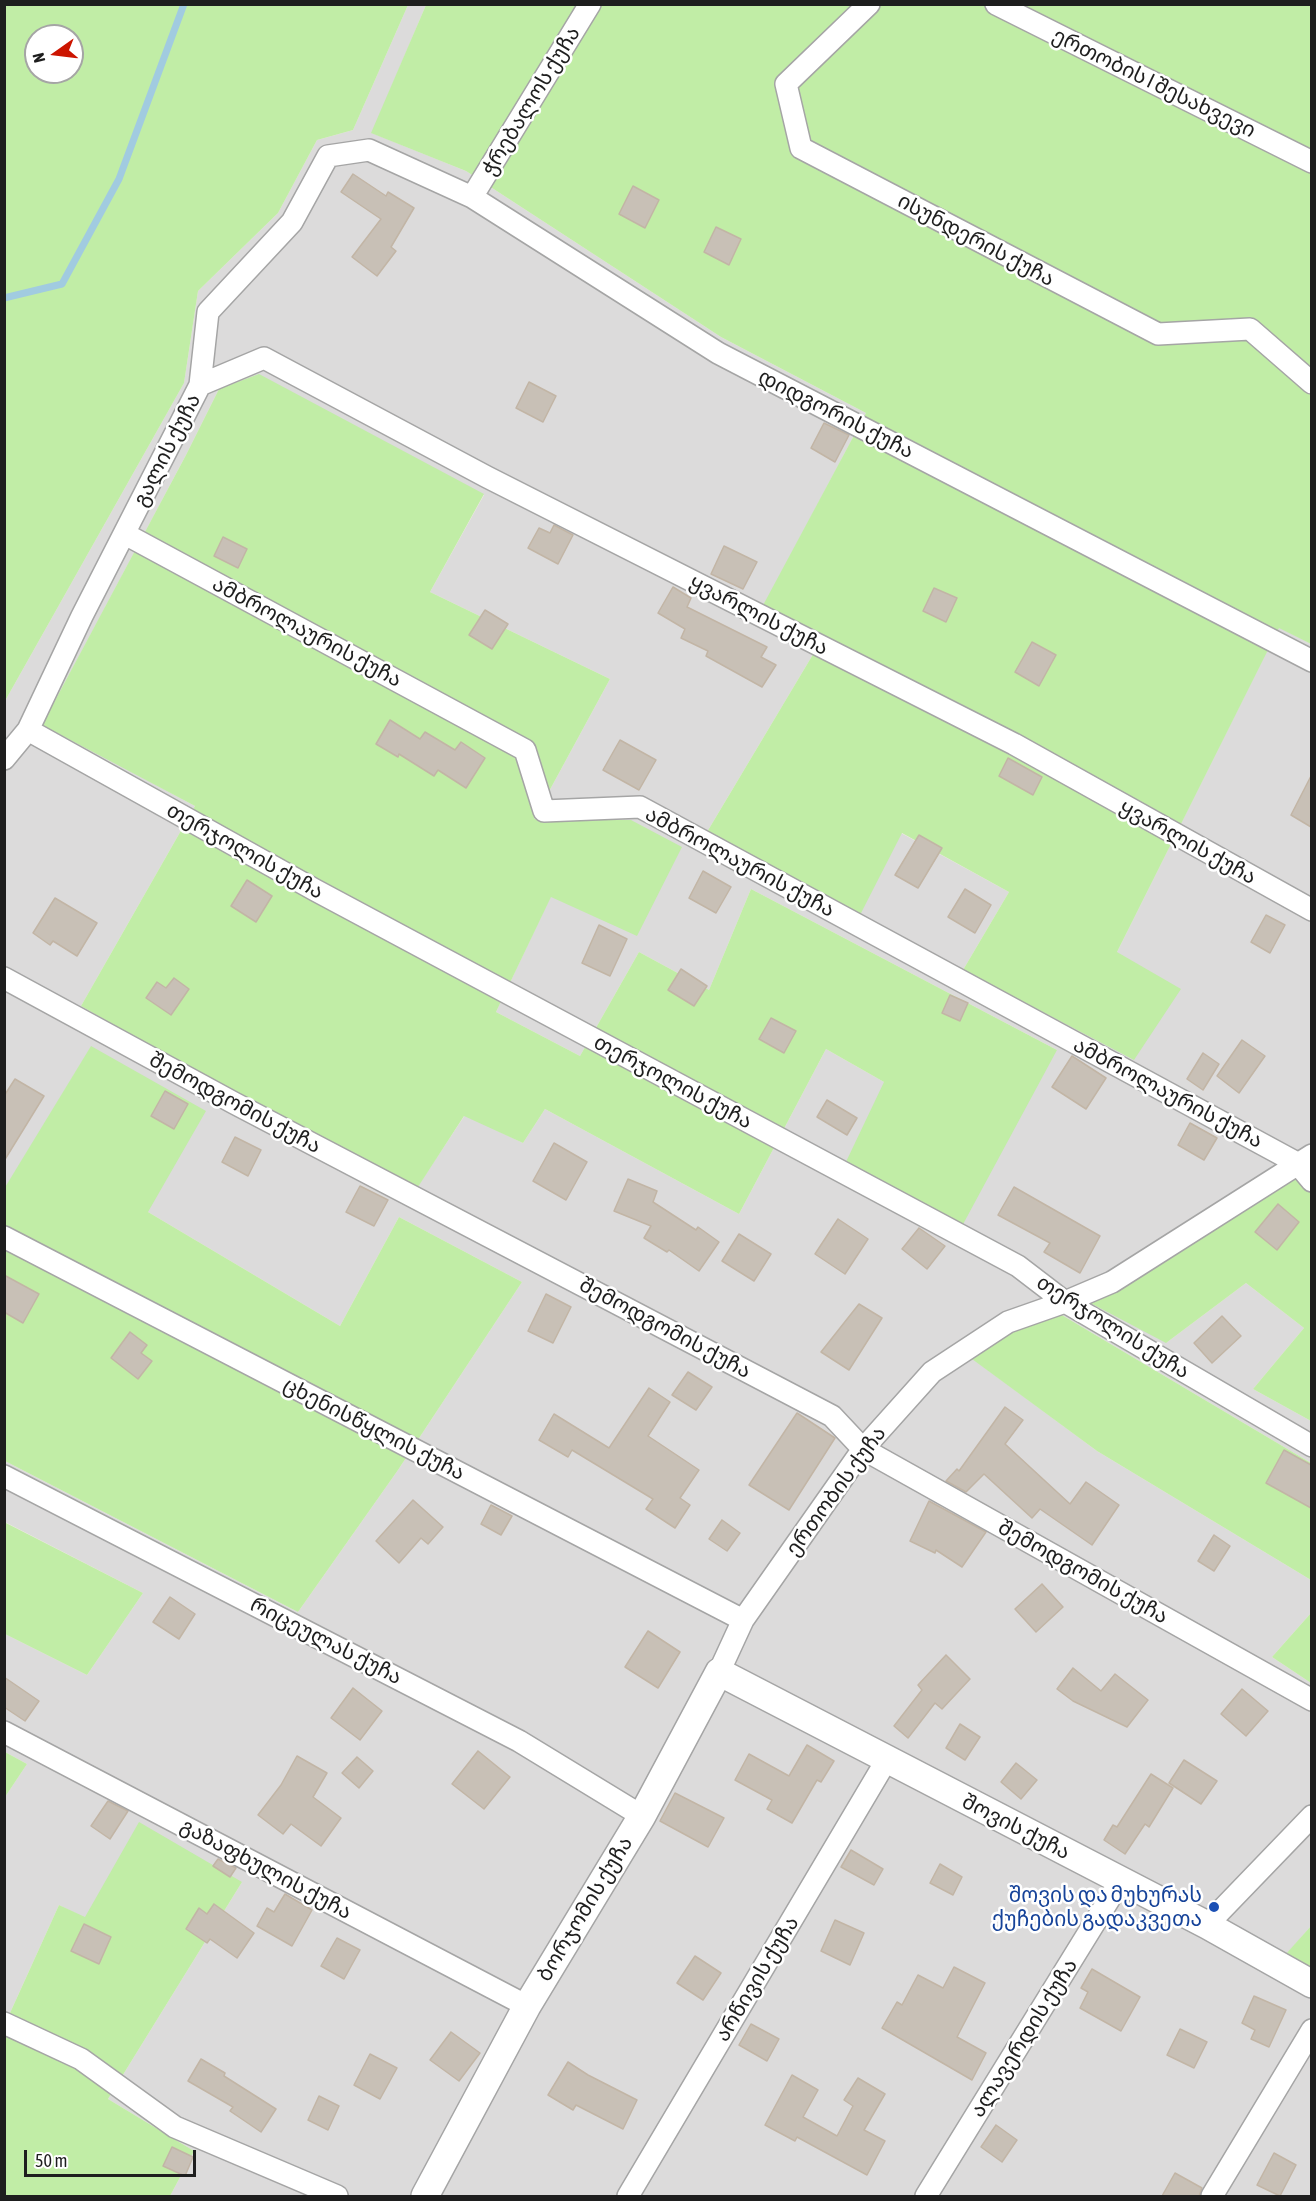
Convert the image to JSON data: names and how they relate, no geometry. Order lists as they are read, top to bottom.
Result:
{
  "streets": {
    "street": [
      "ერთობის I შესახვევი",
      "ჭრებალოს ქუჩა",
      "ისუნდერის ქუჩა",
      "დიდგორის ქუჩა",
      "გალის ქუჩა",
      "ყვარლის ქუჩა",
      "ამბროლაურის ქუჩა",
      "თერჯოლის ქუჩა",
      "შემოდგომის ქუჩა",
      "ცხენისწყლის ქუჩა",
      "ერთობის ქუჩა",
      "რიცეულას ქუჩა",
      "შოვის ქუჩა",
      "გაზაფხულის ქუჩა",
      "ბორჯომის ქუჩა",
      "არწივის ქუჩა",
      "ალავერდის ქუჩა"
    ]
  },
  "crossings": [
    ["ჭრებალოს ქუჩა", "დიდგორის ქუჩა"],
    ["დიდგორის ქუჩა", "გალის ქუჩა"],
    ["გალის ქუჩა", "ყვარლის ქუჩა"],
    ["გალის ქუჩა", "ამბროლაურის ქუჩა"],
    ["გალის ქუჩა", "თერჯოლის ქუჩა"],
    ["ამბროლაურის ქუჩა", "ერთობის ქუჩა"],
    ["თერჯოლის ქუჩა", "ერთობის ქუჩა"],
    ["შემოდგომის ქუჩა", "ერთობის ქუჩა"],
    ["ცხენისწყლის ქუჩა", "ერთობის ქუჩა"],
    ["ცხენისწყლის ქუჩა", "ბორჯომის ქუჩა"],
    ["ერთობის ქუჩა", "ბორჯომის ქუჩა"],
    ["რიცეულას ქუჩა", "ბორჯომის ქუჩა"],
    ["შოვის ქუჩა", "ბორჯომის ქუჩა"],
    ["შოვის ქუჩა", "არწივის ქუჩა"],
    ["შოვის ქუჩა", "ალავერდის ქუჩა"],
    ["გაზაფხულის ქუჩა", "ბორჯომის ქუჩა"]
  ],
  "places": ["შოვის და მუხურას ქუჩების გადაკვეთა"],
  "scale_bar": "50 m",
  "north": "left"
}
